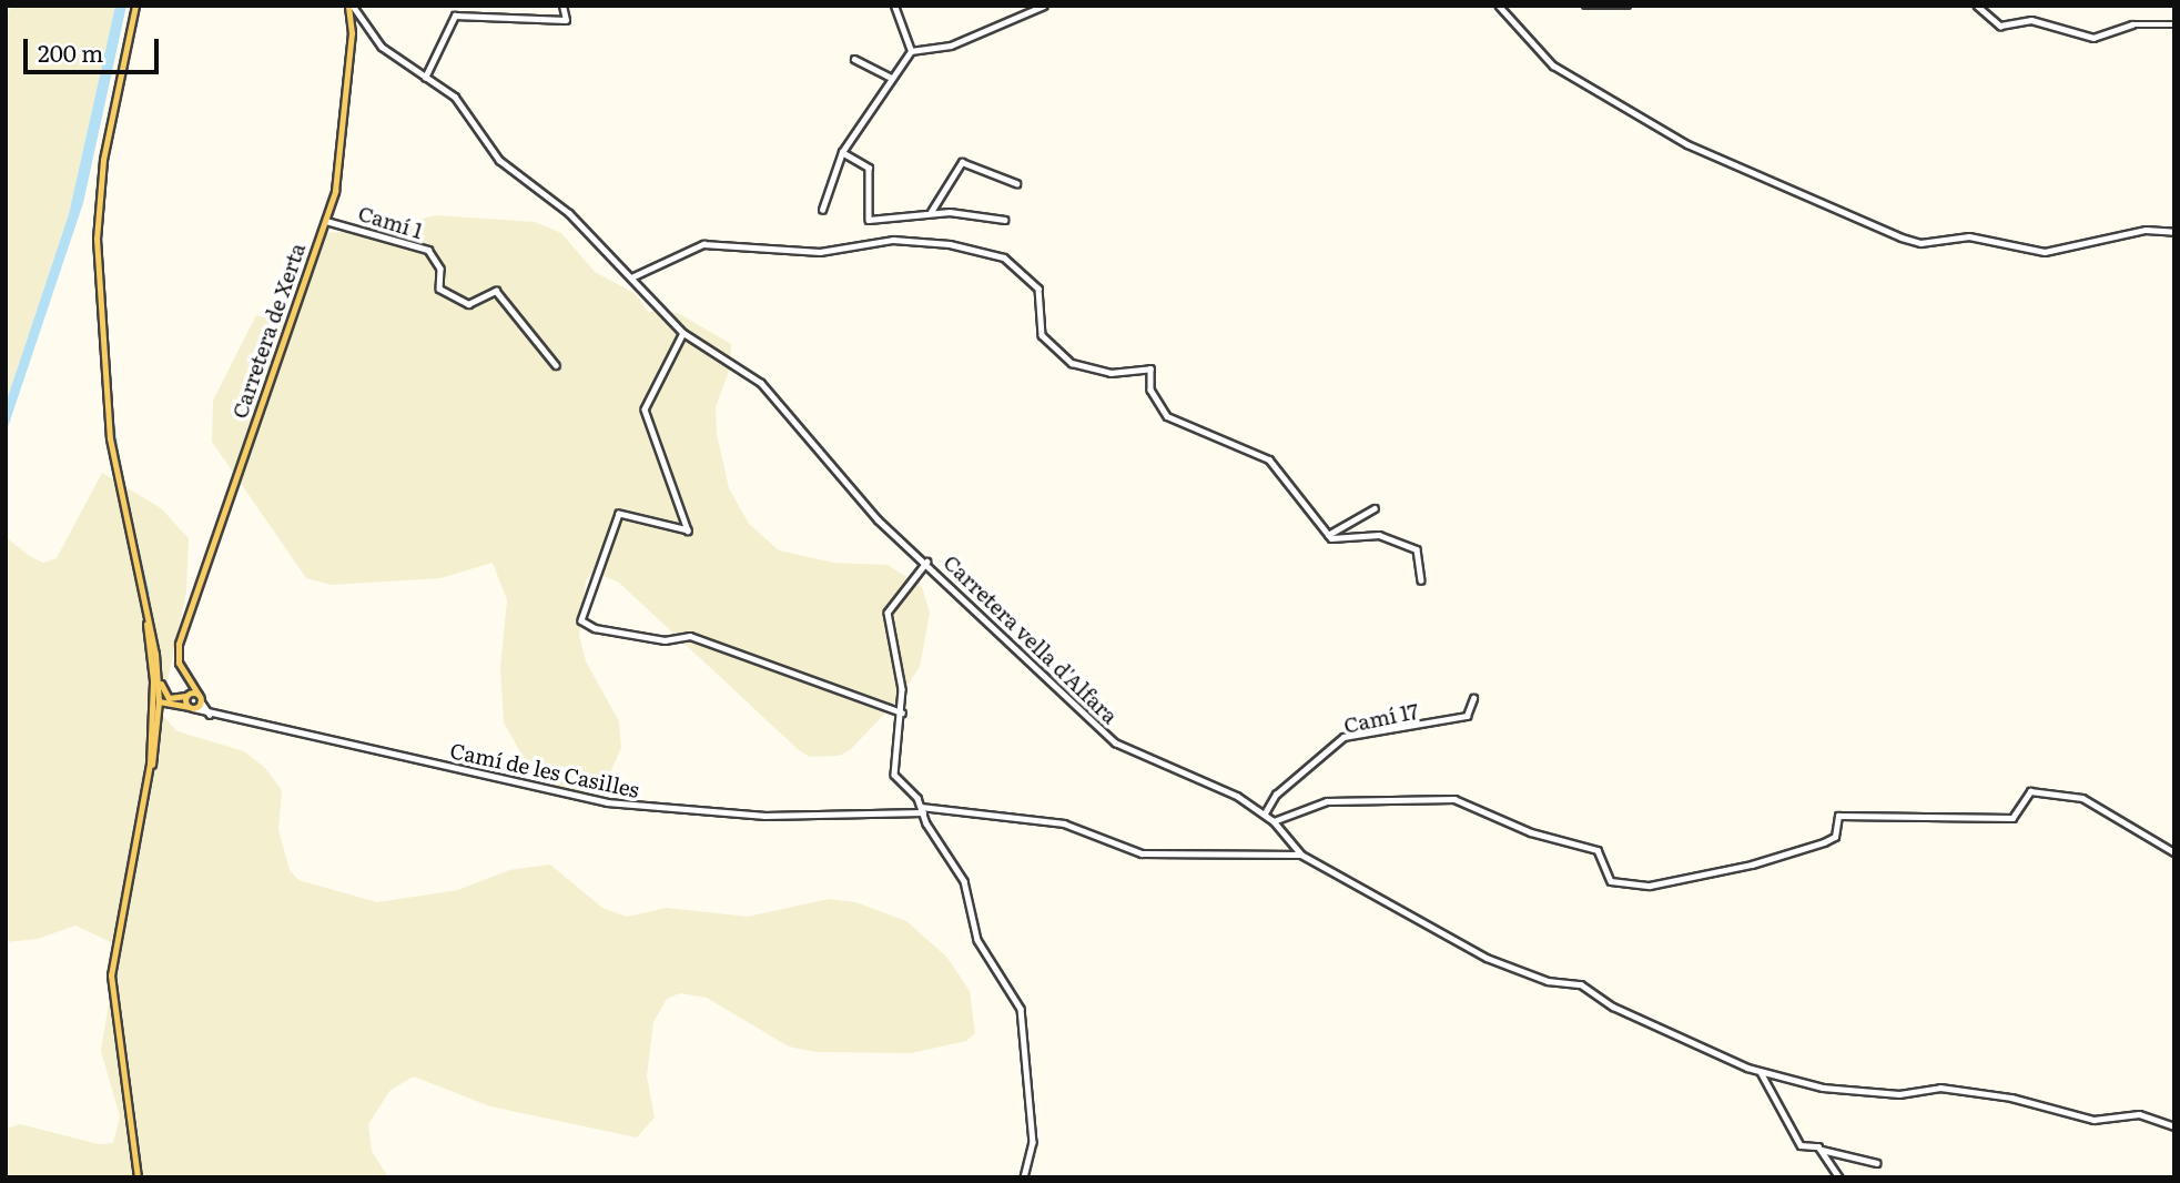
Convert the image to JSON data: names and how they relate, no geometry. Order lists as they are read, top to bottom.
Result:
{
  "streets": {
    "main road": ["Carretera de Xerta"],
    "street": [
      "Camí 1",
      "Carretera vella d'Alfara",
      "Camí 17",
      "Camí de les Casilles"
    ]
  },
  "crossings": [
    ["Camí 1", "Carretera de Xerta"],
    ["Carretera de Xerta", "Carretera vella d'Alfara"],
    ["Carretera vella d'Alfara", "Camí 17"],
    ["Carretera vella d'Alfara", "Camí de les Casilles"]
  ],
  "scale_bar": "200 m"
}
